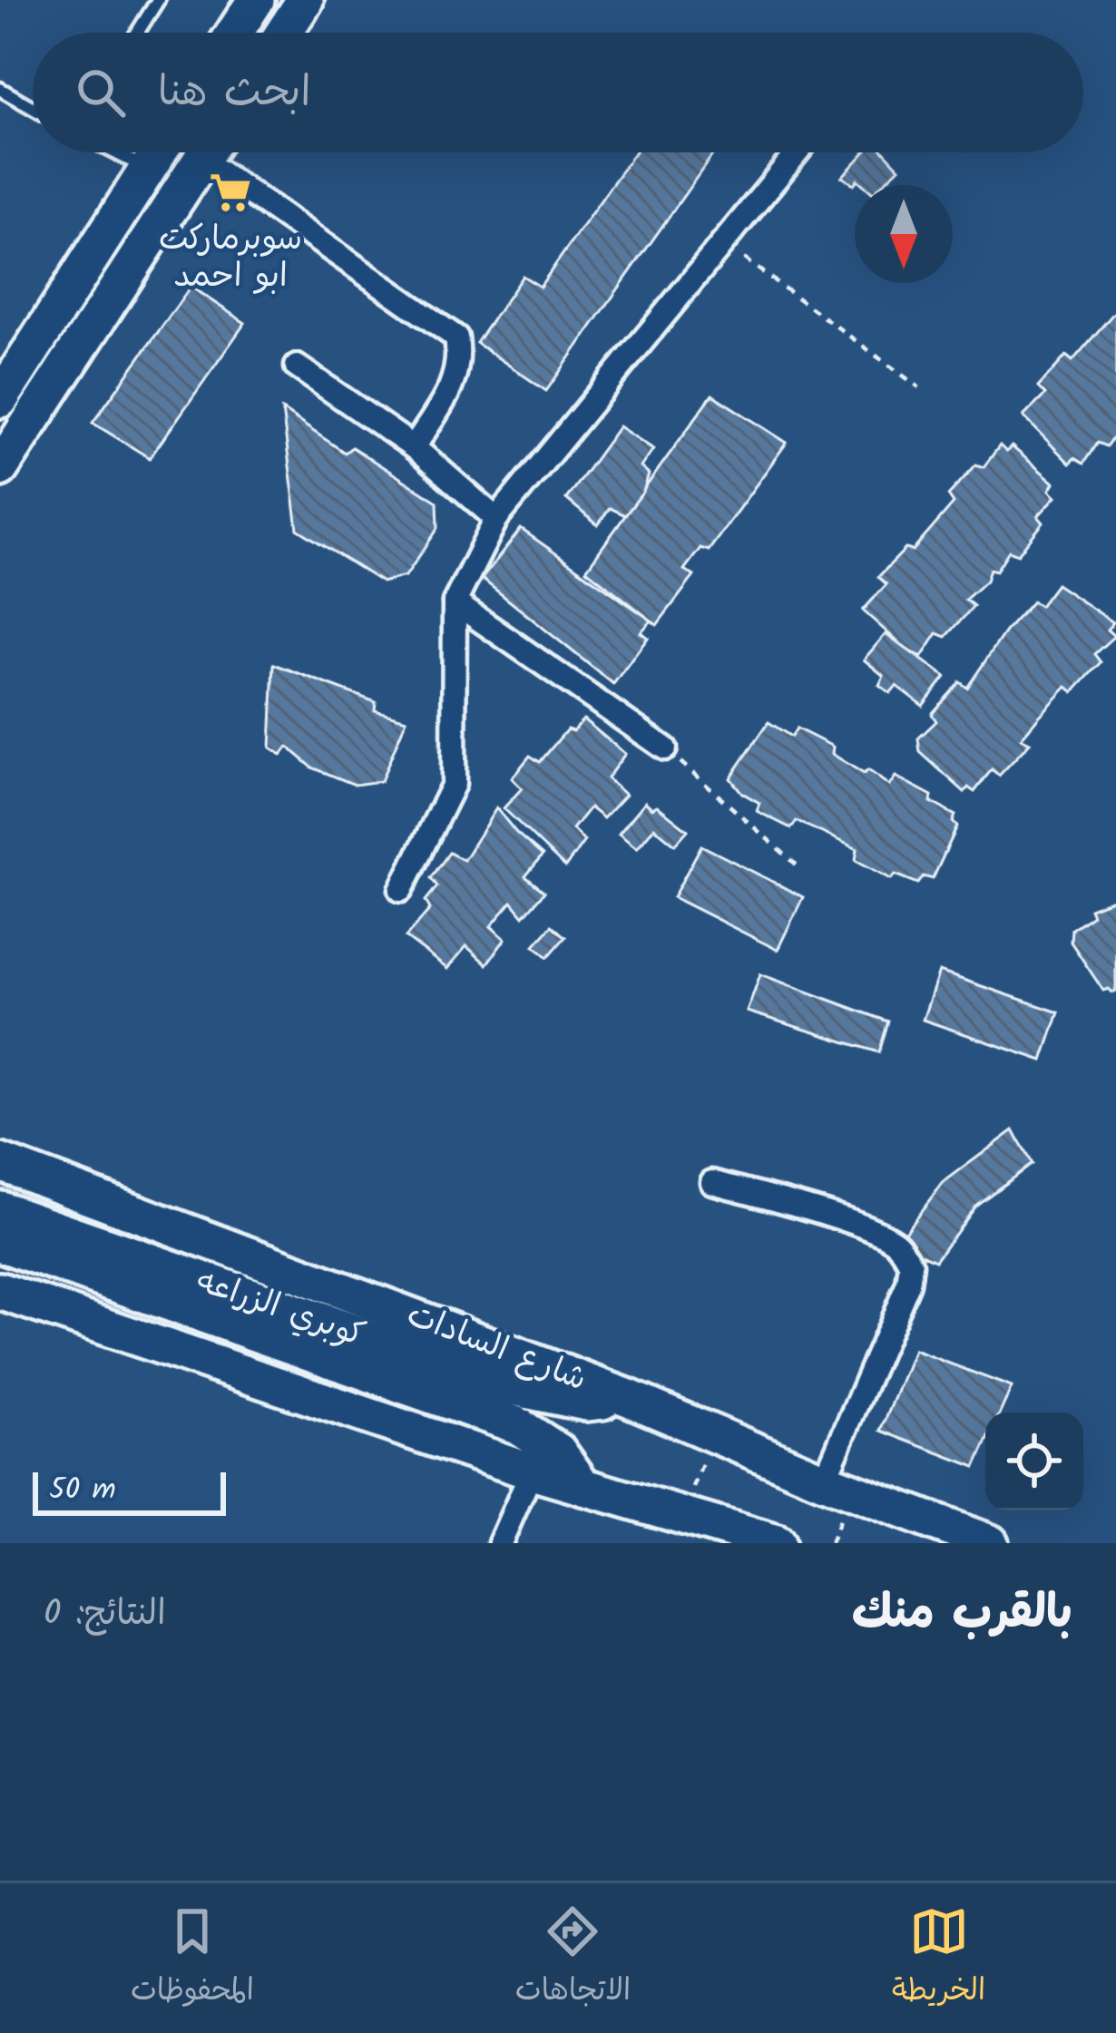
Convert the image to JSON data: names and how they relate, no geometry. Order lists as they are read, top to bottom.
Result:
{
  "streets": {
    "highway": ["كوبري الزراعه", "شارع السادات"]
  },
  "crossings": [
    ["كوبري الزراعه", "شارع السادات"]
  ],
  "places": {
    "supermarket": ["سوبرماركت ابو احمد"]
  },
  "scale_bar": "50 m",
  "north": "bottom",
  "page": {
    "search": "ابحث هنا",
    "scale": "50 m",
    "heading": ["بالقرب منك", "النتائج: 0"],
    "nav": ["الخريطة", "الاتجاهات", "المحفوظات"]
  }
}
